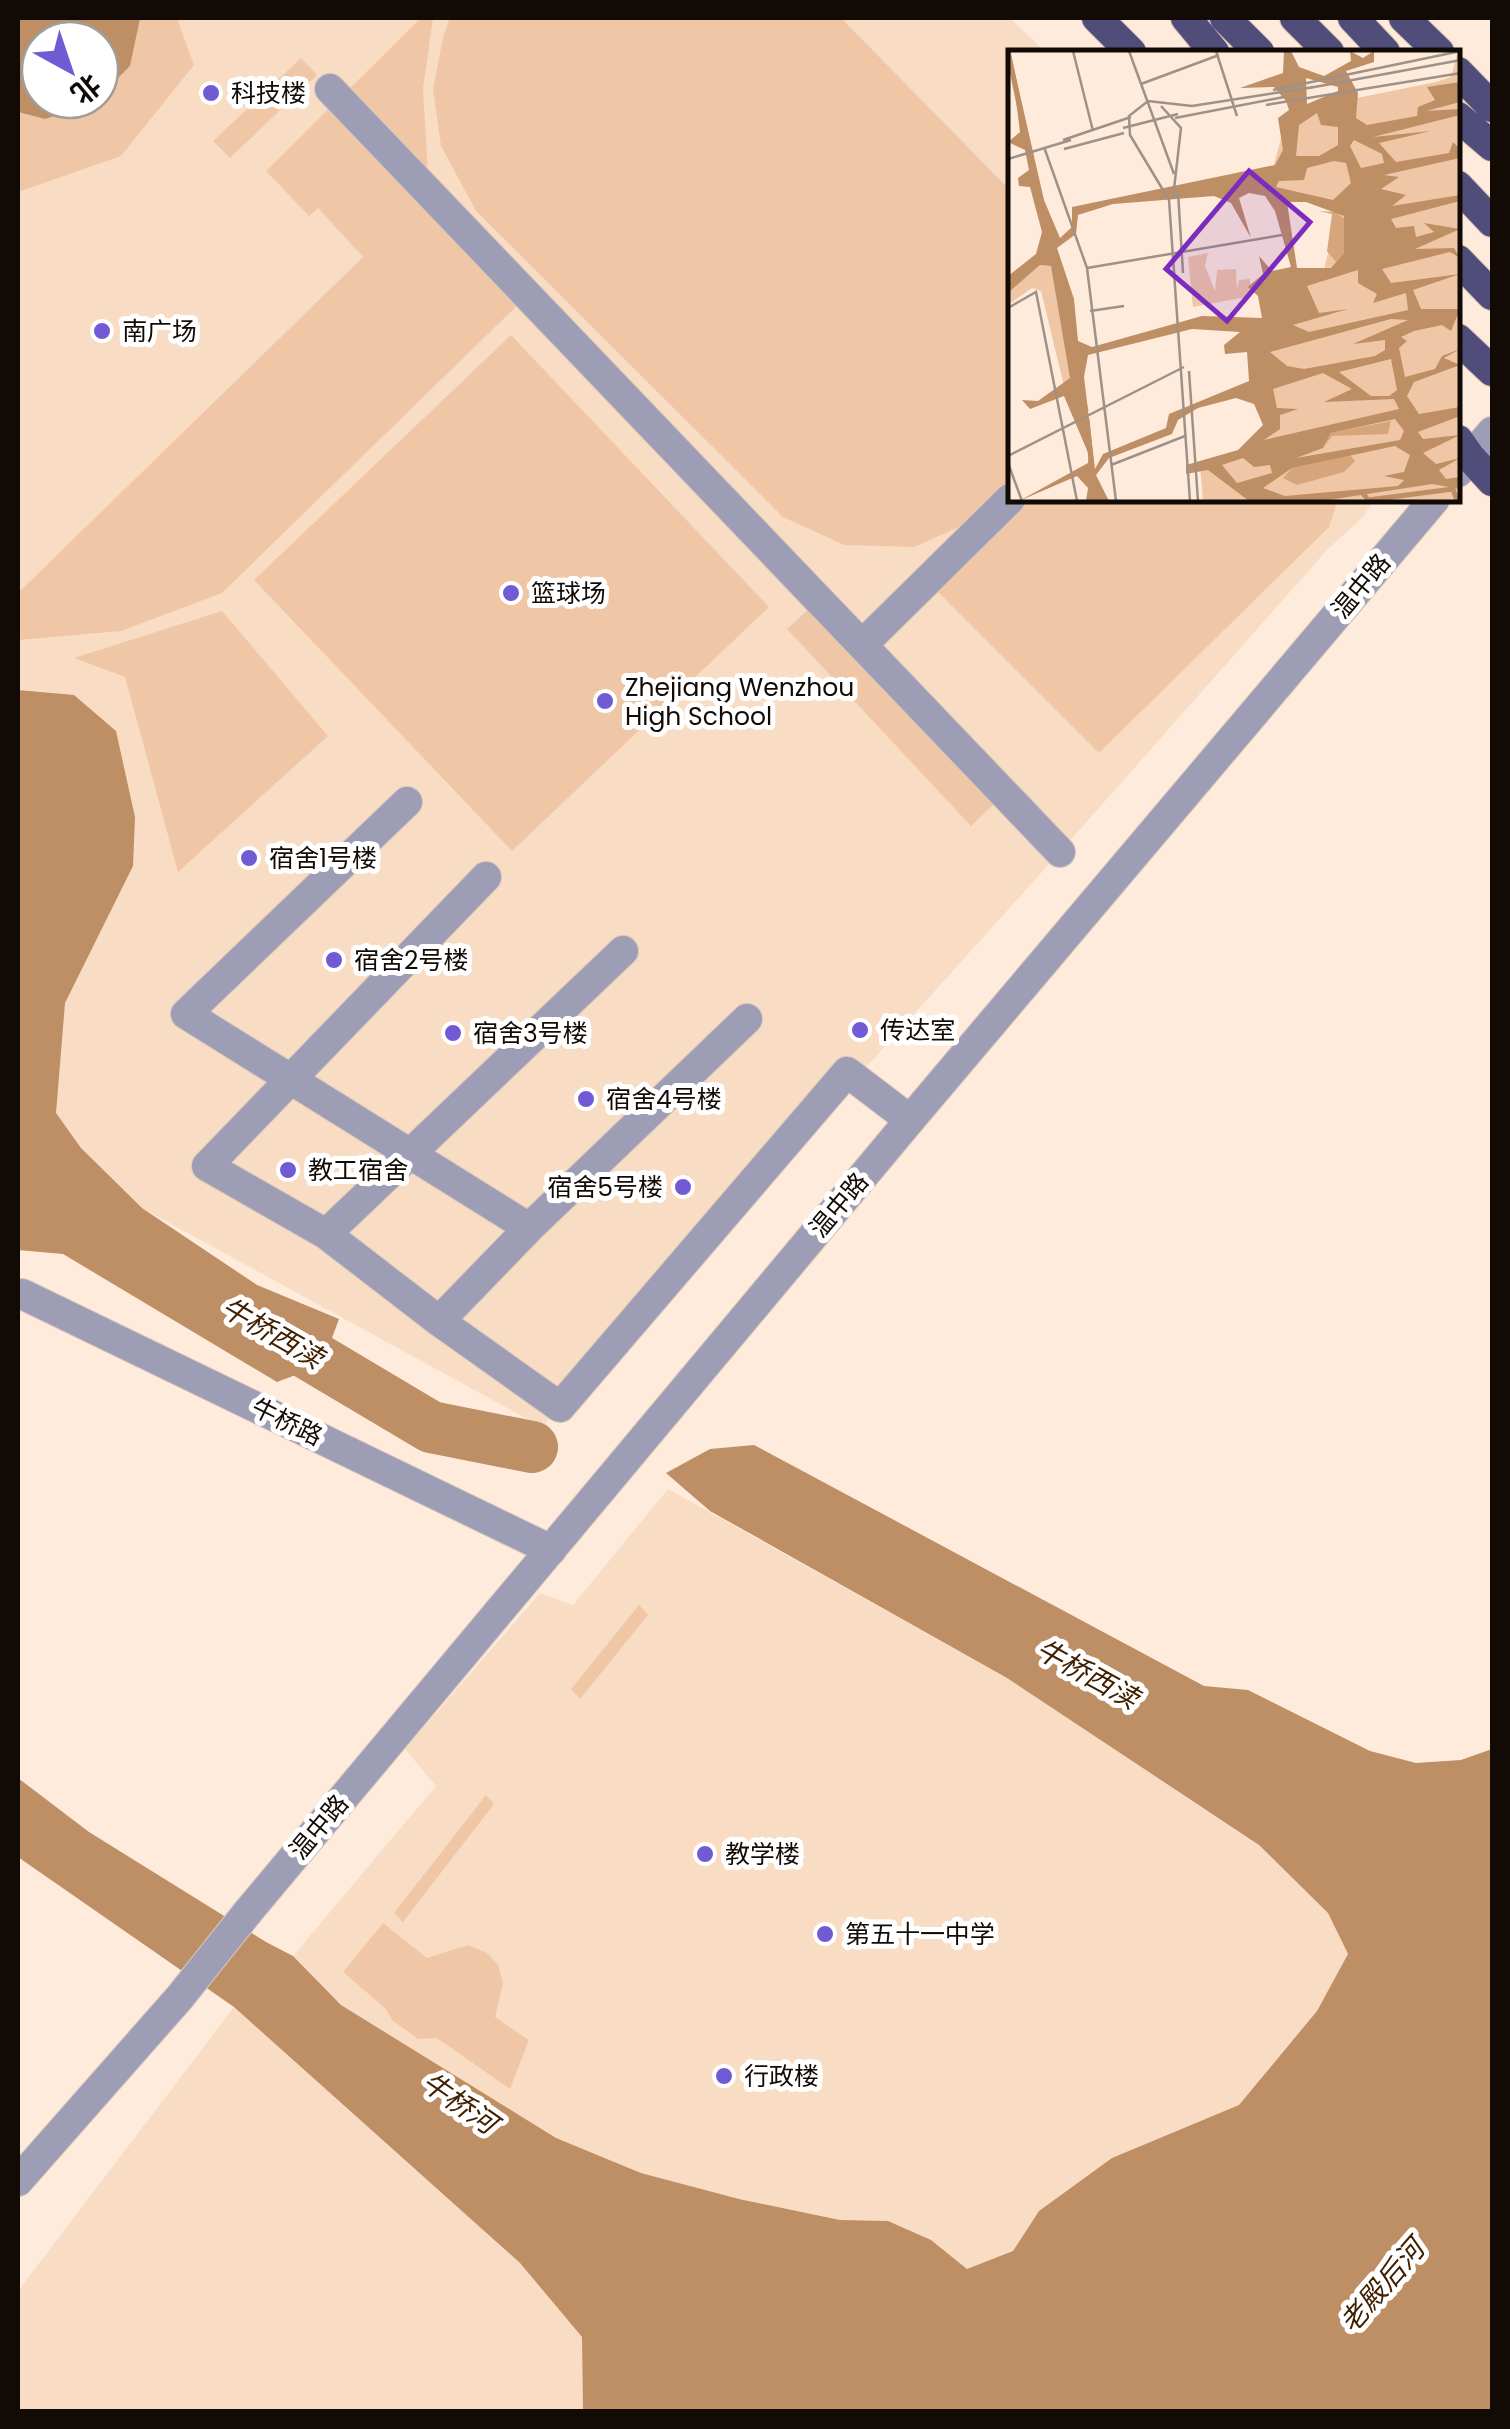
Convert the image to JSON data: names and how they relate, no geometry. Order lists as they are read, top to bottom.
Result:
{
  "streets": {
    "street": ["温中路", "牛桥路"]
  },
  "crossings": [
    ["温中路", "牛桥路"]
  ],
  "water": ["牛桥西渎", "牛桥河", "老殿后河"],
  "places": [
    "科技楼",
    "南广场",
    "篮球场",
    "Zhejiang Wenzhou High School",
    "宿舍1号楼",
    "宿舍2号楼",
    "传达室",
    "宿舍3号楼",
    "宿舍4号楼",
    "教工宿舍",
    "宿舍5号楼",
    "教学楼",
    "第五十一中学",
    "行政楼"
  ],
  "north": "bottom right"
}
